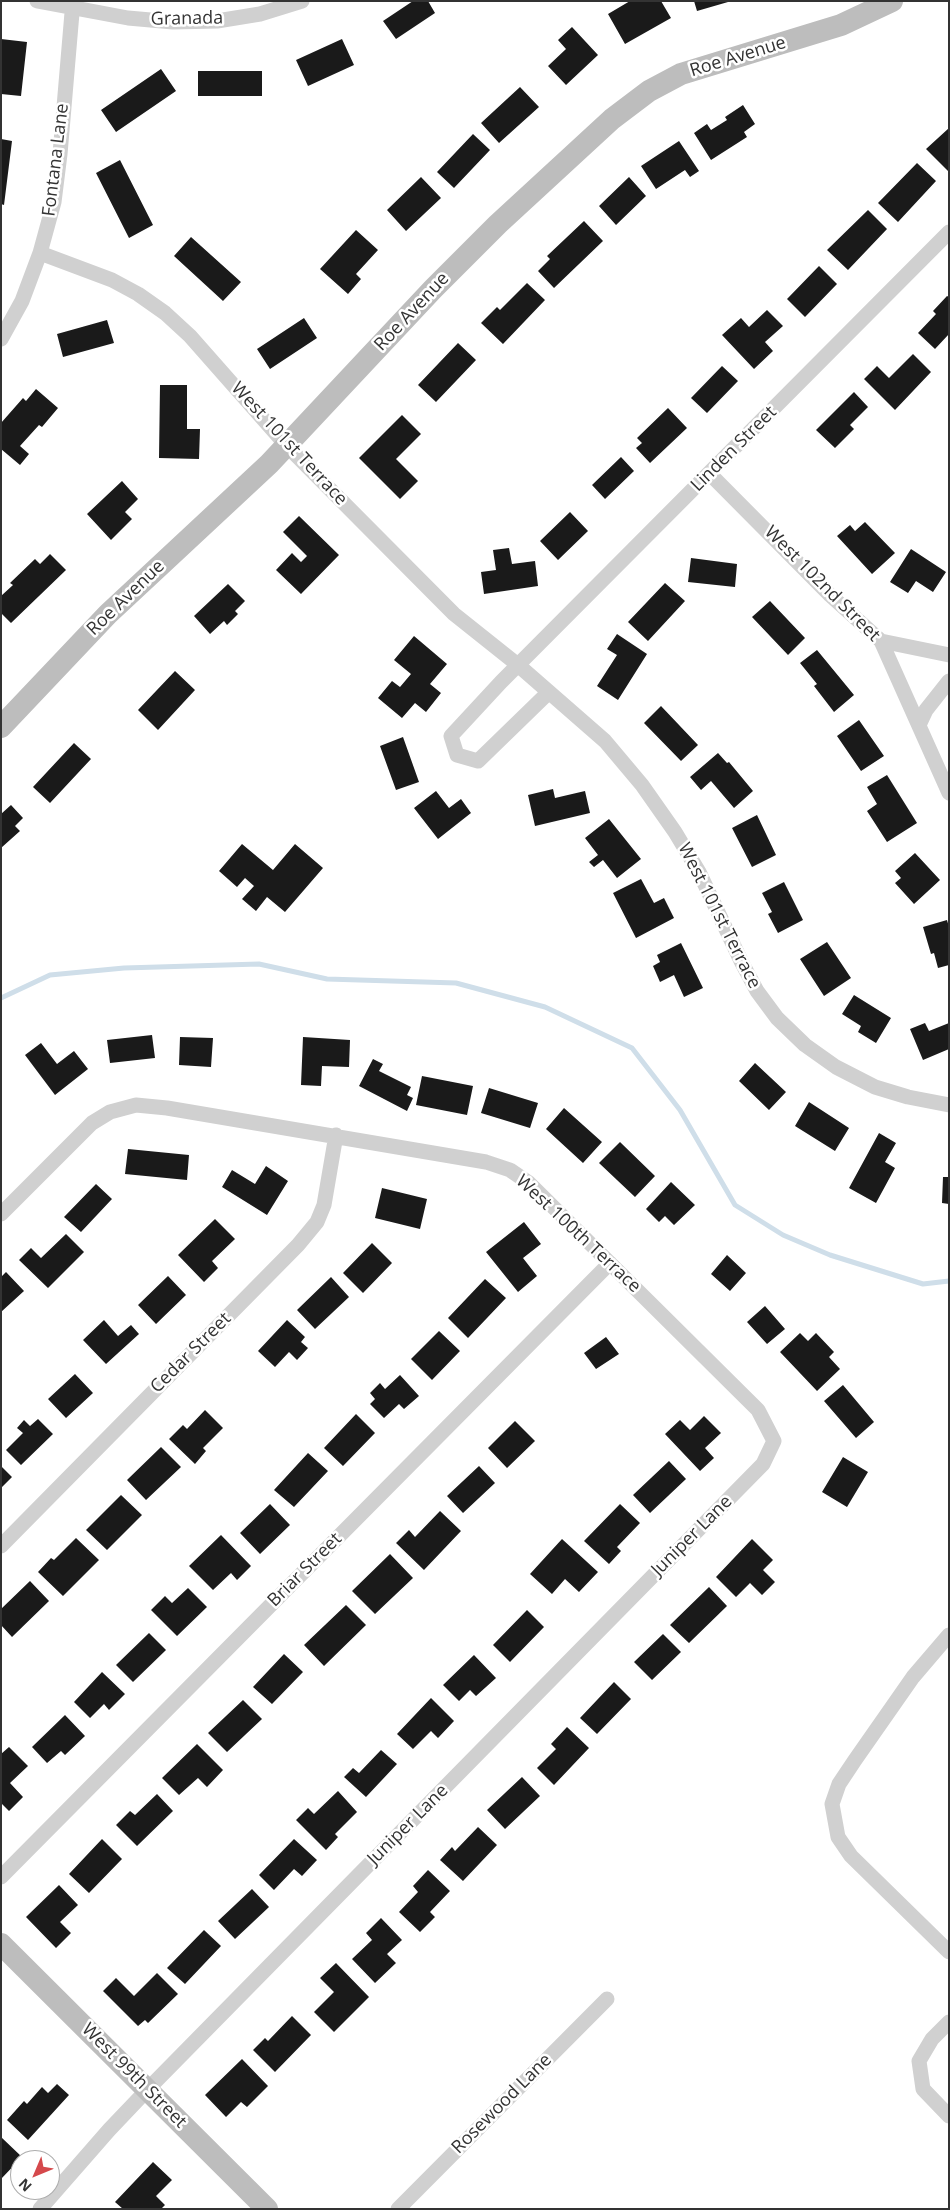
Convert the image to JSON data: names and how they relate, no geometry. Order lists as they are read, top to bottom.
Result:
{
  "streets": {
    "main road": ["Roe Avenue", "West 99th Street"],
    "street": [
      "Granada",
      "Fontana Lane",
      "West 101st Terrace",
      "Linden Street",
      "West 102nd Street",
      "West 100th Terrace",
      "Cedar Street",
      "Juniper Lane",
      "Briar Street",
      "Rosewood Lane"
    ]
  },
  "crossings": [
    ["Granada", "Fontana Lane"],
    ["Roe Avenue", "West 101st Terrace"],
    ["Fontana Lane", "West 101st Terrace"],
    ["West 101st Terrace", "Linden Street"],
    ["Linden Street", "West 102nd Street"],
    ["West 100th Terrace", "Cedar Street"],
    ["West 100th Terrace", "Juniper Lane"],
    ["West 100th Terrace", "Briar Street"],
    ["Juniper Lane", "West 99th Street"]
  ],
  "north": "bottom left"
}
